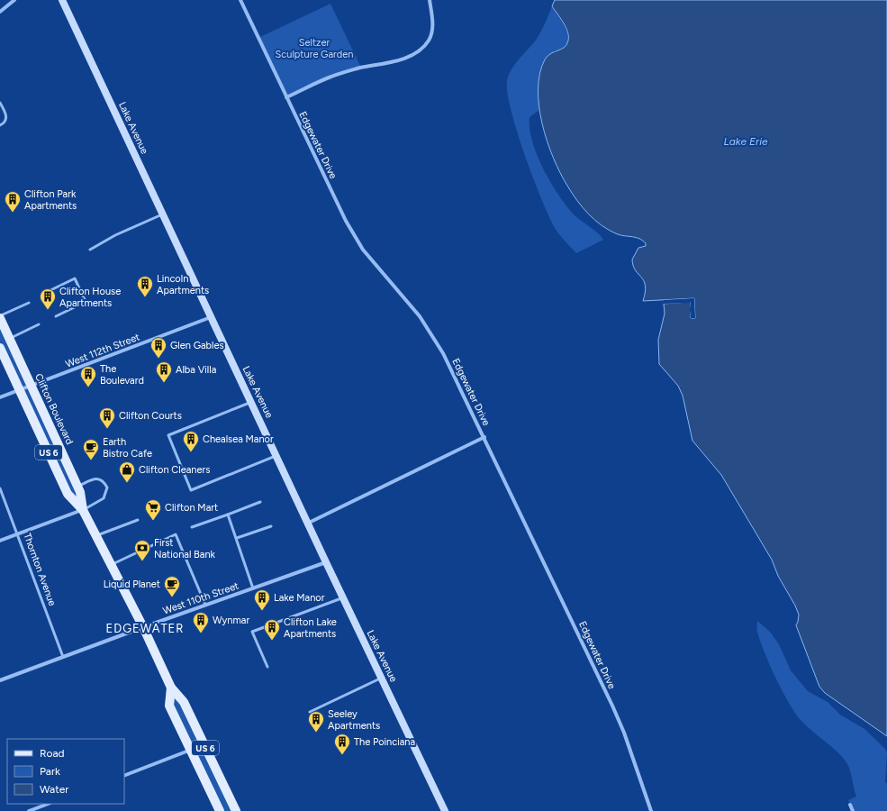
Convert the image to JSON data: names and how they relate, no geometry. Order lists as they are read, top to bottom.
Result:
{
  "streets": {
    "main road": ["Clifton Boulevard", "US 6"],
    "street": [
      "Lake Avenue",
      "Edgewater Drive",
      "West 112th Street",
      "West 110th Street"
    ],
    "lane": ["Thornton Avenue"]
  },
  "crossings": [
    ["Lake Avenue", "West 112th Street"],
    ["Lake Avenue", "West 110th Street"],
    ["West 112th Street", "Clifton Boulevard"],
    ["Clifton Boulevard", "US 6"],
    ["Clifton Boulevard", "West 110th Street"],
    ["Thornton Avenue", "West 110th Street"]
  ],
  "districts": ["EDGEWATER"],
  "water": ["Lake Erie"],
  "parks": ["Seltzer Sculpture Garden"],
  "places": {
    "building": [
      "Clifton Park Apartments",
      "Lincoln Apartments",
      "Clifton House Apartments",
      "Glen Gables",
      "Alba Villa",
      "The Boulevard",
      "Clifton Courts",
      "Chealsea Manor",
      "Lake Manor",
      "Wynmar",
      "Clifton Lake Apartments",
      "Seeley Apartments",
      "The Poinciana"
    ],
    "cafe": ["Earth Bistro Cafe", "Liquid Planet"],
    "shop": ["Clifton Cleaners"],
    "supermarket": ["Clifton Mart"],
    "bank": ["First National Bank"]
  },
  "legend": ["Road", "Park", "Water"]
}
